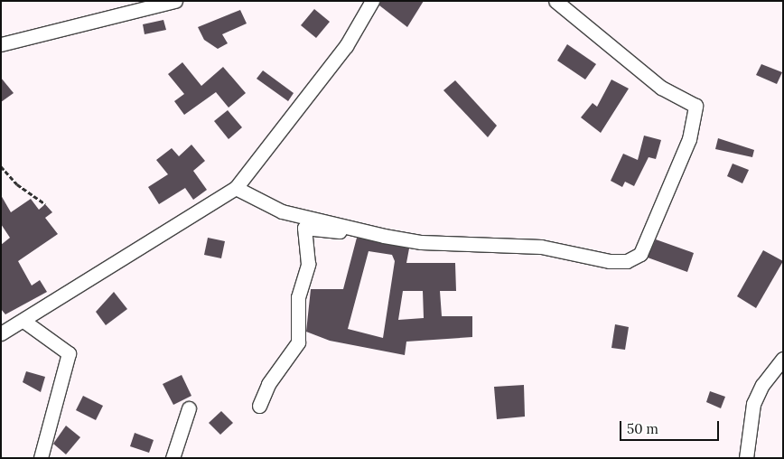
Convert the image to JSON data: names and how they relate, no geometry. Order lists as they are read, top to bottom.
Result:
{
  "scale_bar": "50 m"
}
